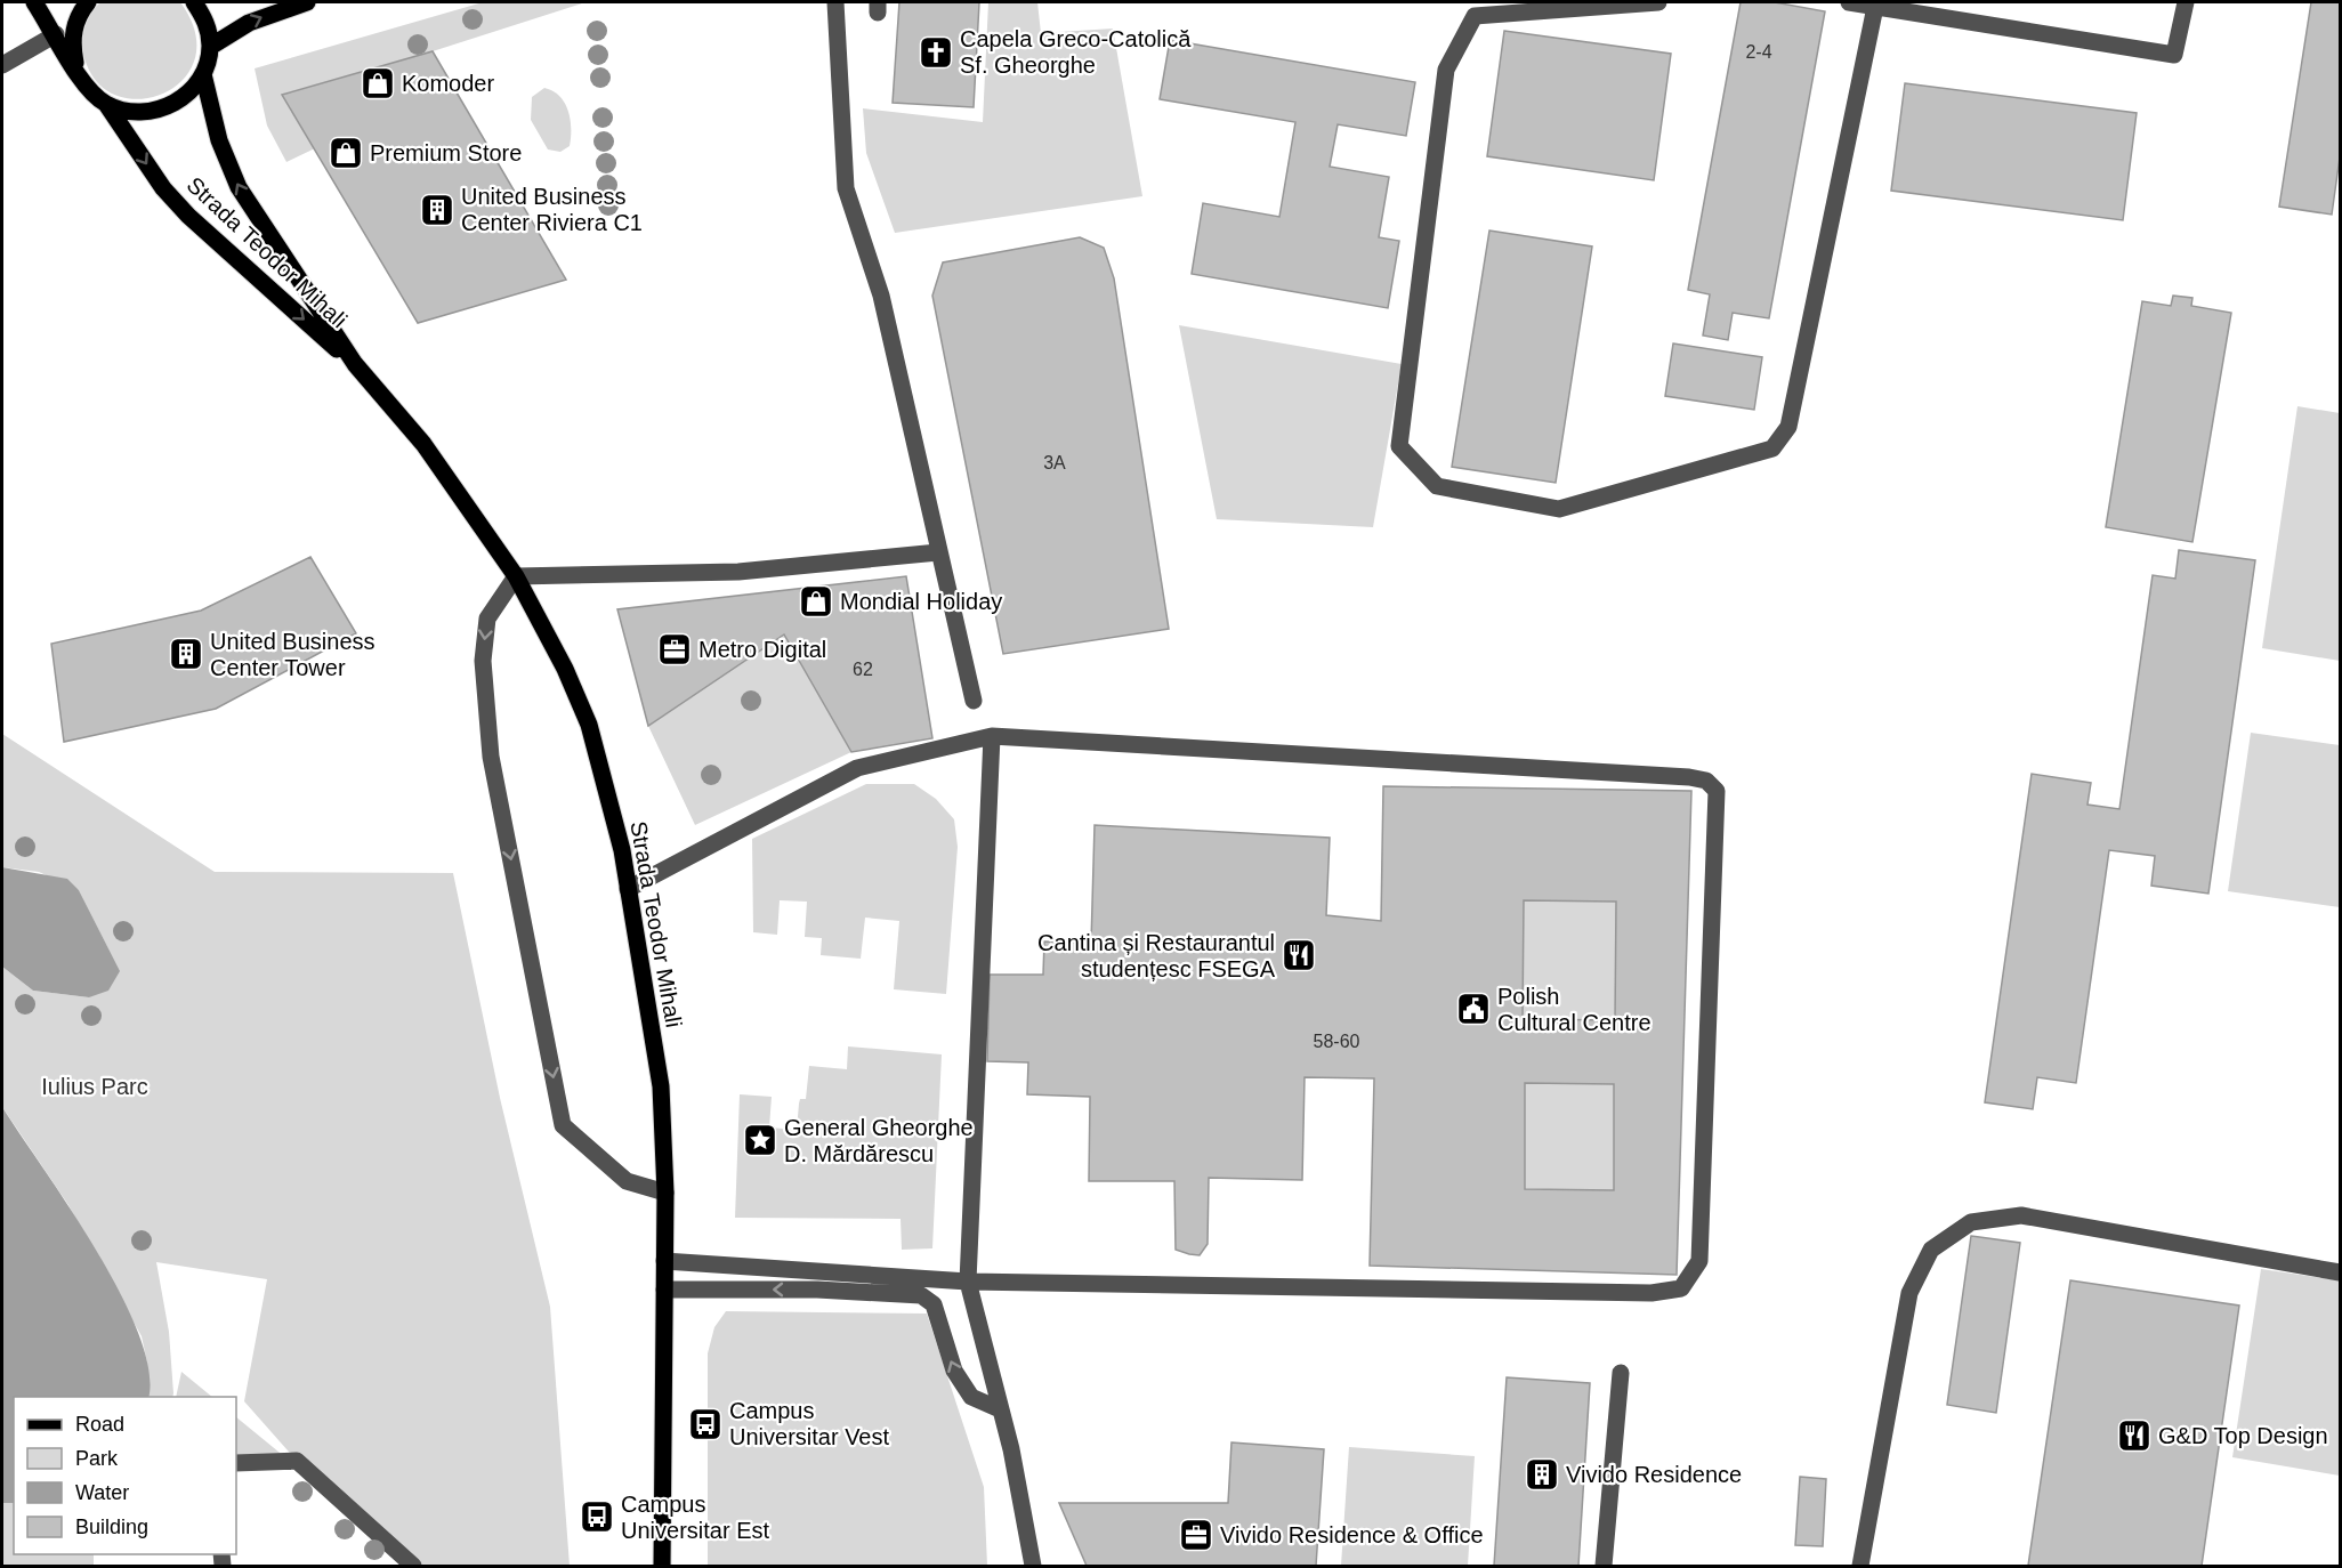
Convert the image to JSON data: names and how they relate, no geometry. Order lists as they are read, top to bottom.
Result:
{
  "streets": {
    "main road": ["Strada Teodor Mihali"]
  },
  "parks": ["Iulius Parc"],
  "places": {
    "church": ["Capela Greco-Catolică Sf. Gheorghe"],
    "shop": ["Komoder", "Premium Store", "Mondial Holiday"],
    "building": ["United Business Center Riviera C1", "United Business Center Tower", "Vivido Residence"],
    "office": ["Metro Digital", "Vivido Residence & Office"],
    "restaurant": ["Cantina și Restaurantul studențesc FSEGA", "G&D Top Design"],
    "public building": ["Polish Cultural Centre"],
    "place": ["General Gheorghe D. Mărdărescu"],
    "bus stop": ["Campus Universitar Vest", "Campus Universitar Est"]
  },
  "house_numbers": [
    "2-4",
    "3A",
    "62",
    "58-60"
  ],
  "legend": [
    "Road",
    "Park",
    "Water",
    "Building"
  ]
}
